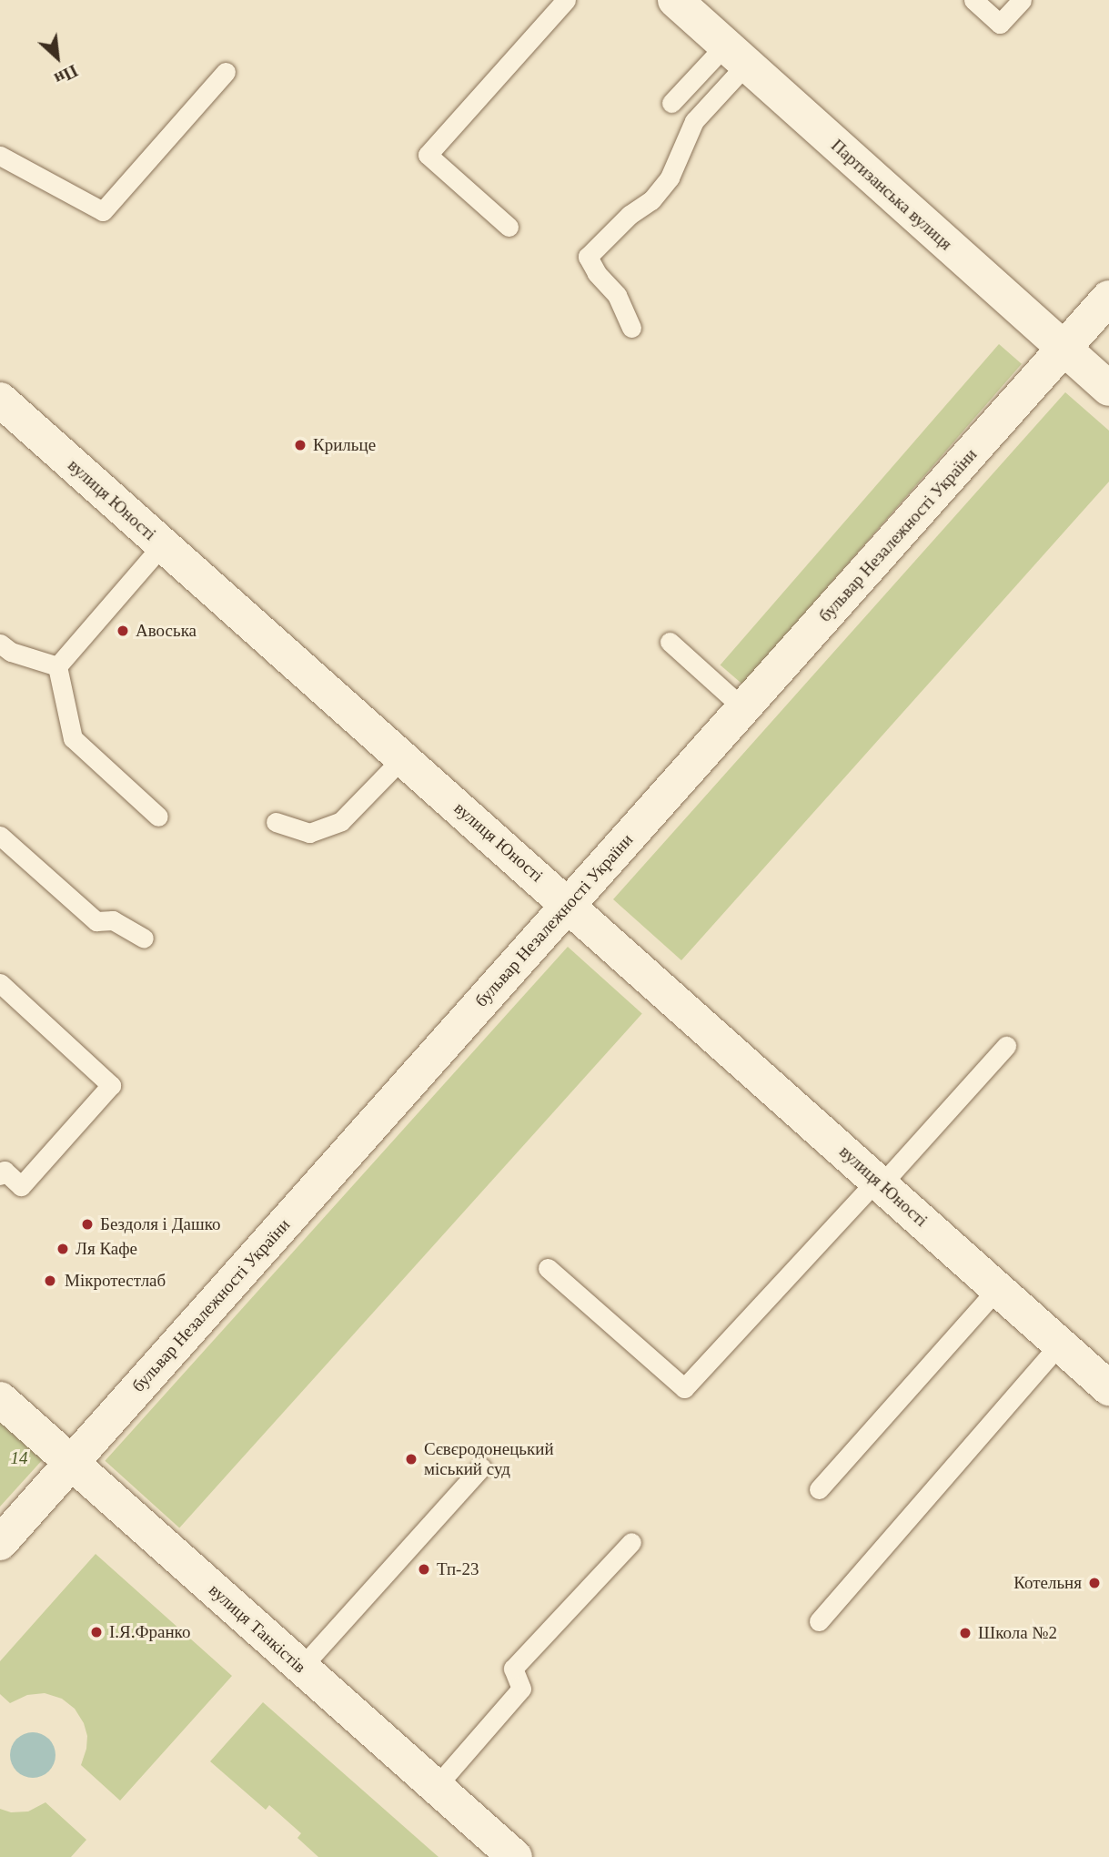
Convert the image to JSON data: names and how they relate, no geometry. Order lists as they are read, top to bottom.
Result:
{
  "streets": {
    "street": [
      "Партизанська вулиця",
      "вулиця Юності",
      "бульвар Незалежності України",
      "вулиця Танкістів"
    ]
  },
  "crossings": [
    ["Партизанська вулиця", "бульвар Незалежності України"],
    ["вулиця Юності", "бульвар Незалежності України"],
    ["бульвар Незалежності України", "вулиця Танкістів"]
  ],
  "parks": ["14"],
  "places": [
    "Крильце",
    "Авоська",
    "Бездоля і Дашко",
    "Ля Кафе",
    "Мікротестлаб",
    "Сєвєродонецький міський суд",
    "Тп-23",
    "Котельня",
    "І.Я.Франко",
    "Школа №2"
  ],
  "north": "bottom right"
}
